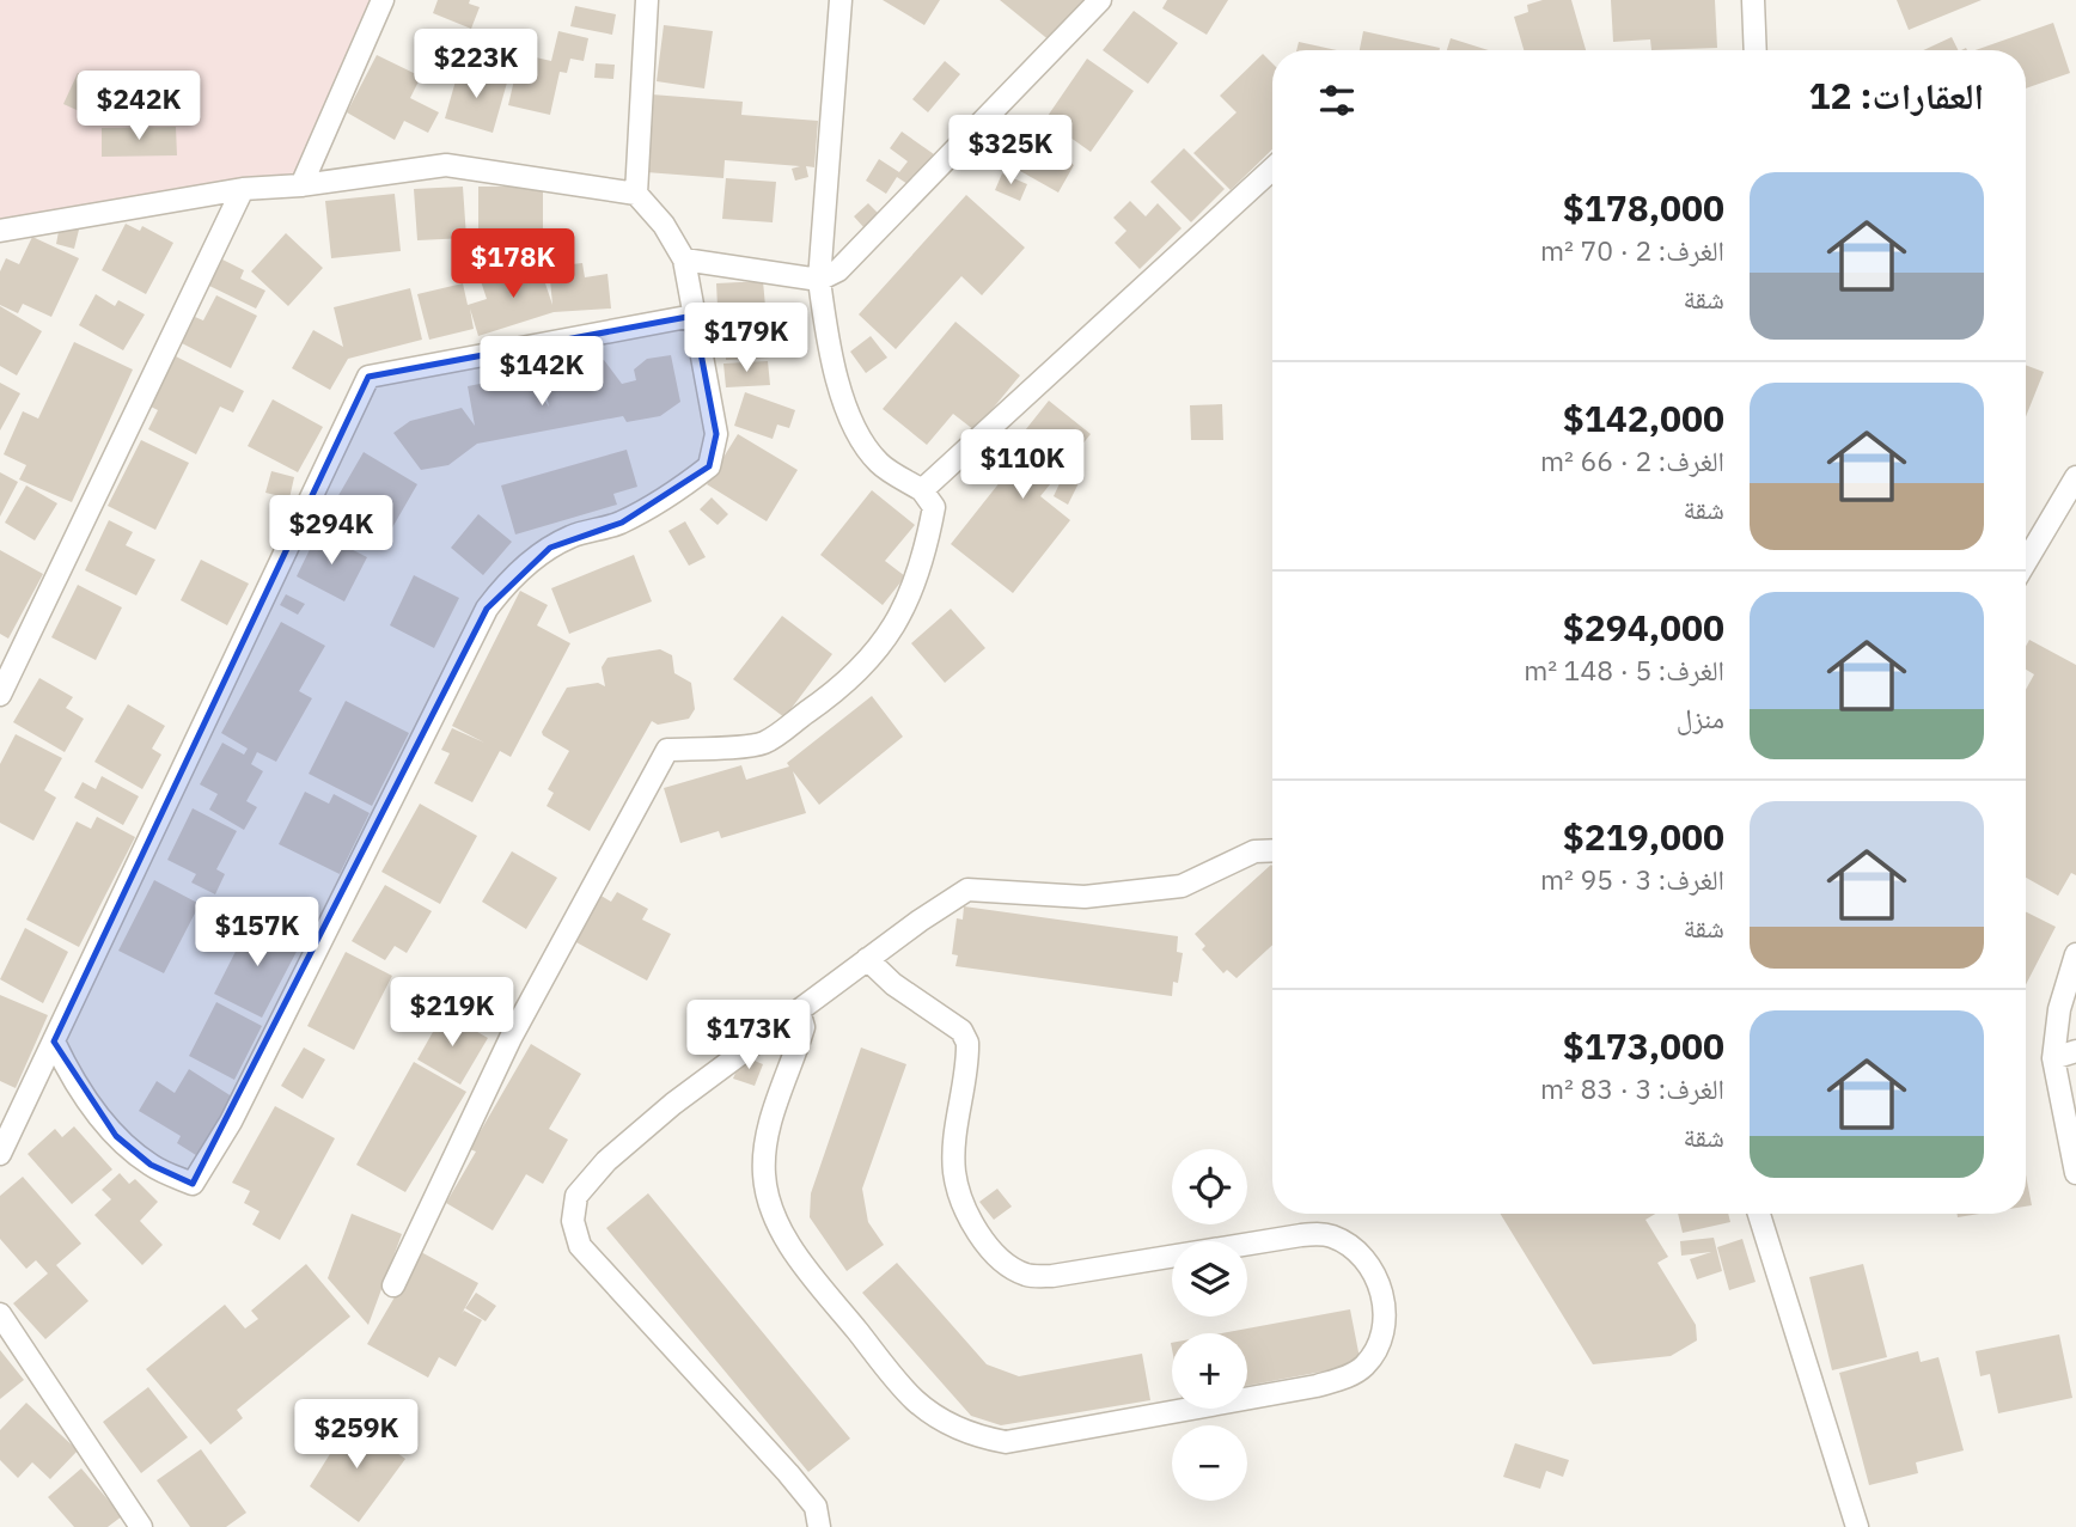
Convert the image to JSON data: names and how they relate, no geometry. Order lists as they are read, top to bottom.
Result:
{
  "page": {
    "price": [
      "$223K",
      "$242K",
      "$325K",
      "$178K",
      "$179K",
      "$142K",
      "$110K",
      "$294K",
      "$157K",
      "$219K",
      "$173K",
      "$259K"
    ],
    "heading": "العقارات: 12",
    "list": [
      {
        "name": "$178,000",
        "note": "الغرف: 2 · 70 m² · شقة"
      },
      {
        "name": "$142,000",
        "note": "الغرف: 2 · 66 m² · شقة"
      },
      {
        "name": "$294,000",
        "note": "الغرف: 5 · 148 m² · منزل"
      },
      {
        "name": "$219,000",
        "note": "الغرف: 3 · 95 m² · شقة"
      },
      {
        "name": "$173,000",
        "note": "الغرف: 3 · 83 m² · شقة"
      }
    ],
    "map_buttons": ["+", "−"]
  }
}
